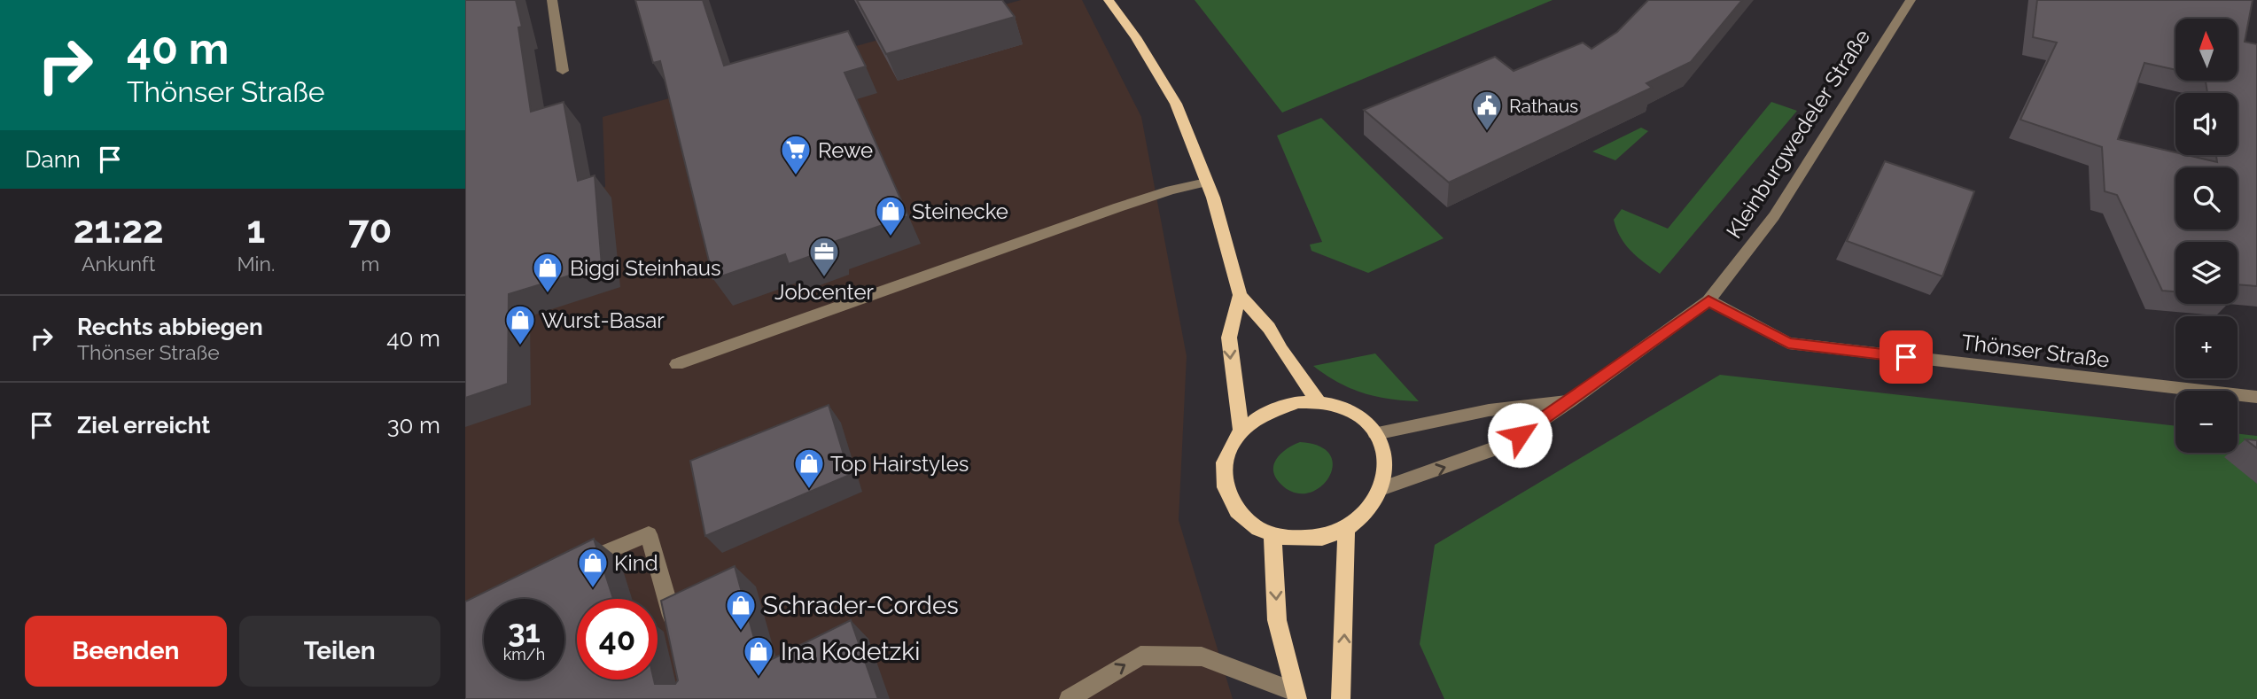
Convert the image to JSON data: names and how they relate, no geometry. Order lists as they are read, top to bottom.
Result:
{
  "streets": {
    "street": ["Kleinburgwedeler Straße", "Thönser Straße"]
  },
  "crossings": [
    ["Kleinburgwedeler Straße", "Thönser Straße"]
  ],
  "places": {
    "public building": ["Rathaus"],
    "supermarket": ["Rewe"],
    "shop": [
      "Steinecke",
      "Biggi Steinhaus",
      "Wurst-Basar",
      "Top Hairstyles",
      "Kind",
      "Schrader-Cordes",
      "Ina Kodetzki"
    ],
    "office": ["Jobcenter"]
  },
  "north": "top",
  "page": {
    "turn": ["40 m", "Thönser Straße"],
    "map_buttons": ["+", "−"],
    "then": "Dann",
    "eta": [
      "21:22",
      "Ankunft",
      "1",
      "Min.",
      "70",
      "m"
    ],
    "list": [
      {
        "name": "Rechts abbiegen",
        "note": "Thönser Straße",
        "value": "40 m"
      },
      {
        "name": "Ziel erreicht",
        "value": "30 m"
      }
    ],
    "speed": "31 km/h",
    "limit": "40",
    "buttons": ["Beenden", "Teilen"]
  }
}
